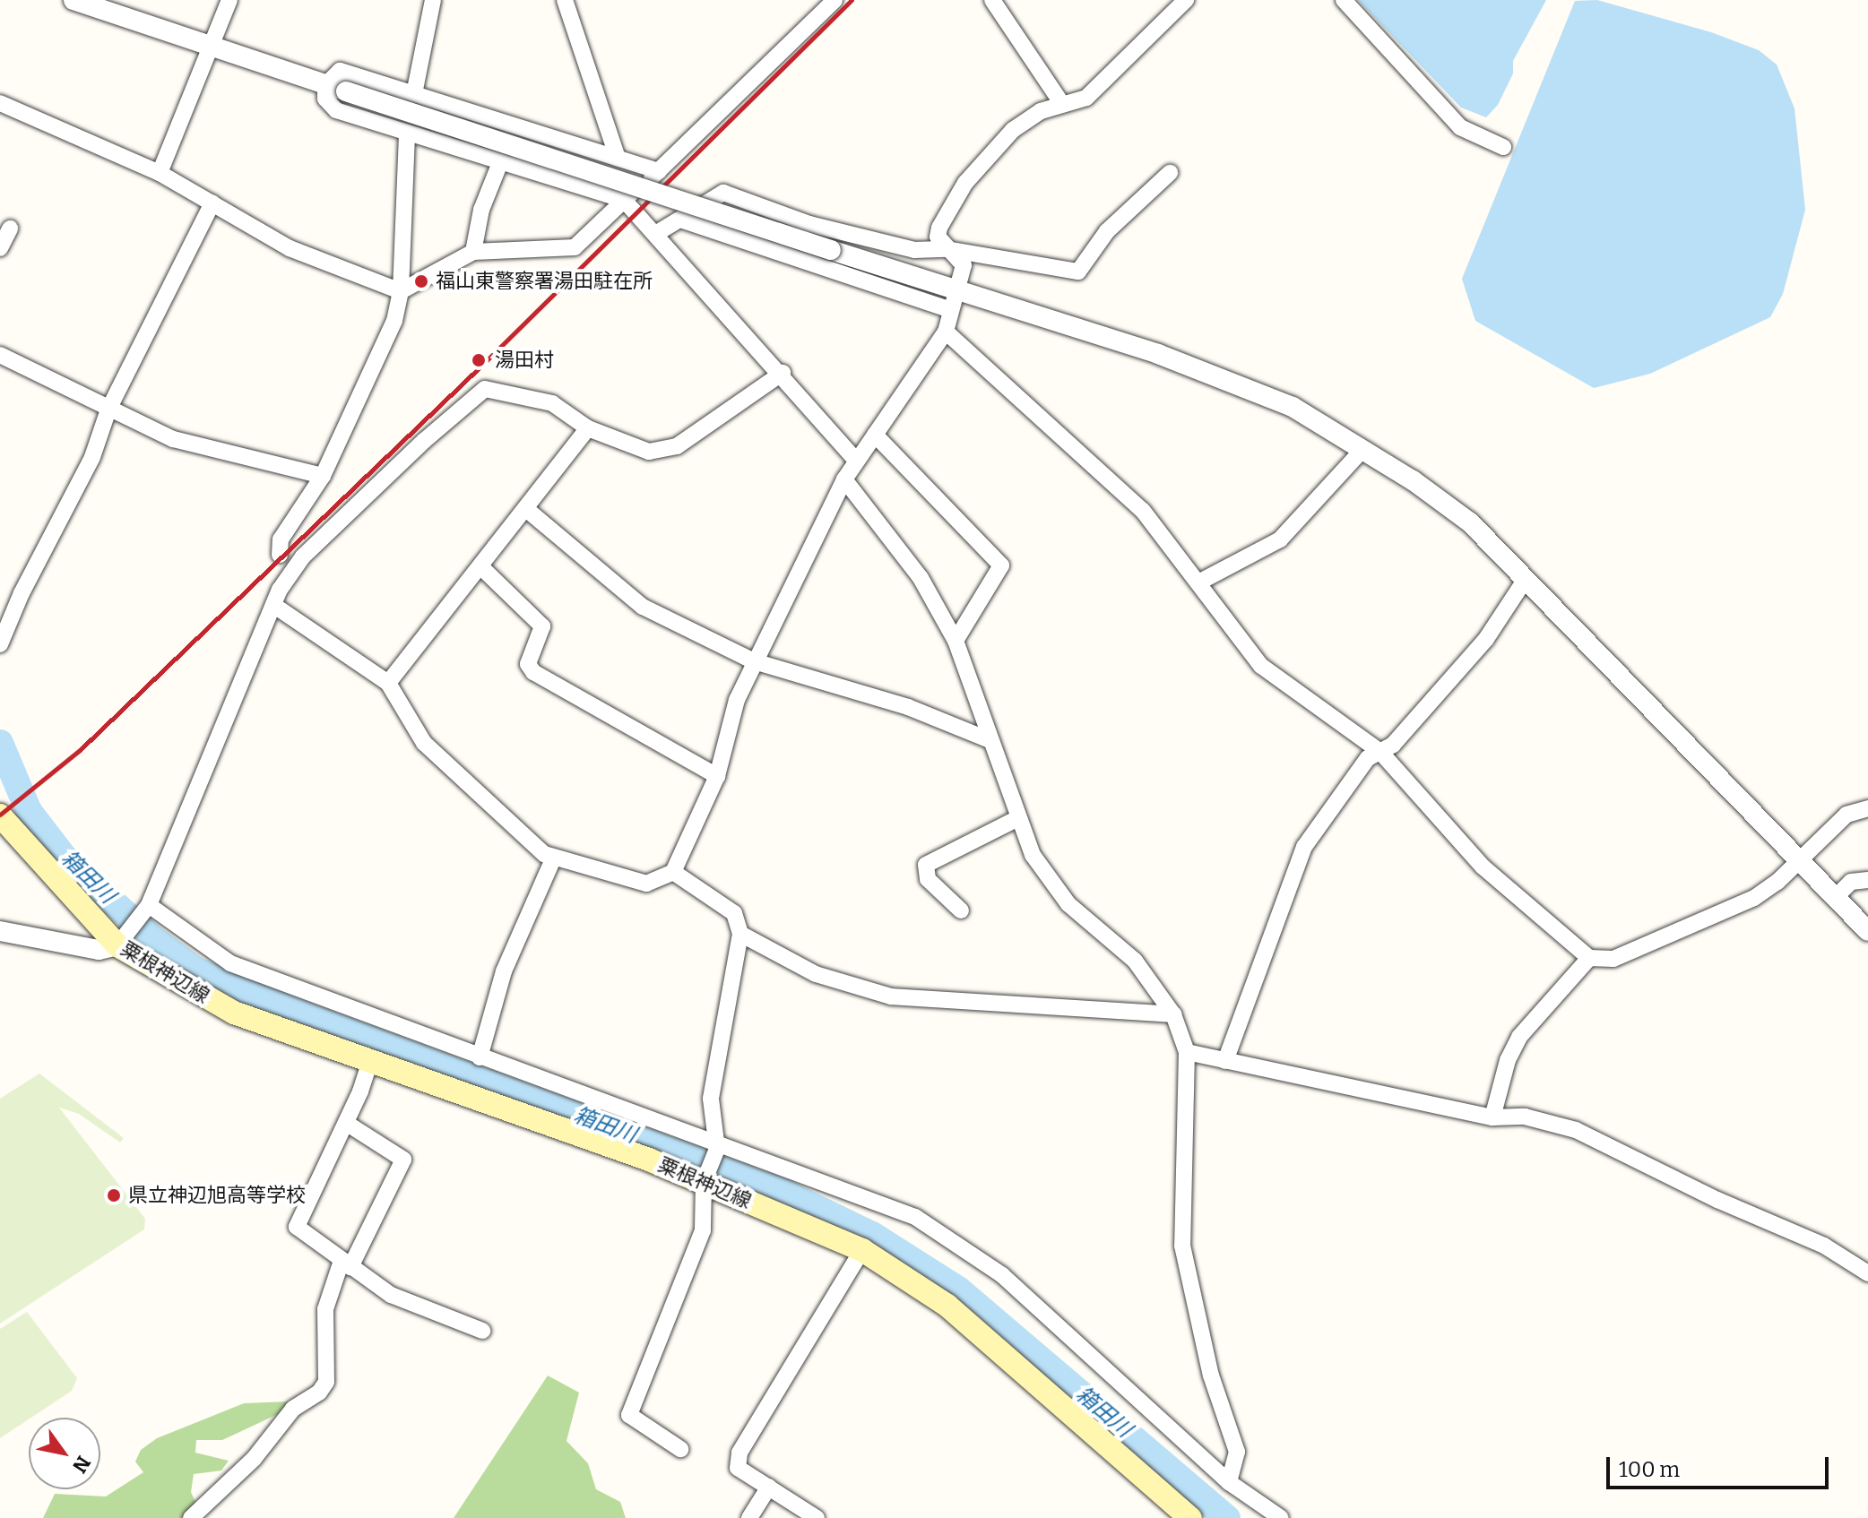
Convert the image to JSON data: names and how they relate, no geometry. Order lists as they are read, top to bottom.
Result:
{
  "streets": {
    "main road": ["粟根神辺線"]
  },
  "water": ["箱田川"],
  "places": ["福山東警察署湯田駐在所", "湯田村", "県立神辺旭高等学校"],
  "scale_bar": "100 m",
  "north": "bottom right"
}
